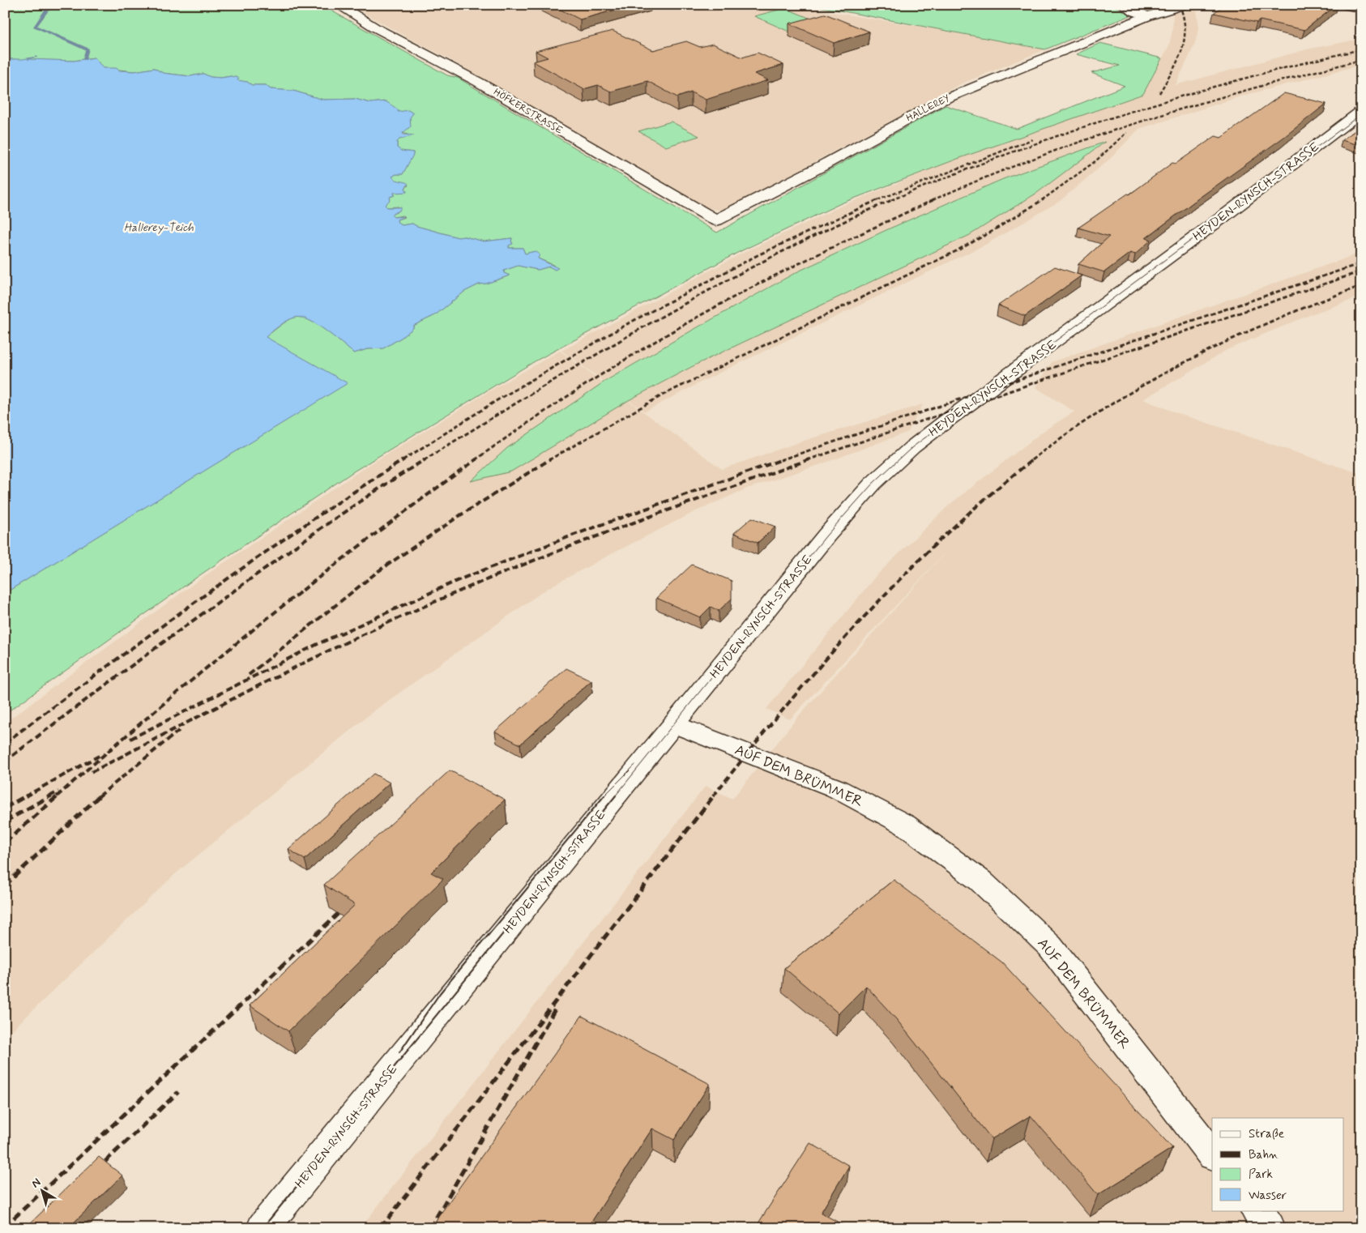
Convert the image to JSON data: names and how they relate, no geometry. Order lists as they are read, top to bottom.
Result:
{
  "streets": {
    "street": [
      "HALLEREY",
      "HÖFKERSTRASSE",
      "HEYDEN-RYNSCH-STRASSE",
      "AUF DEM BRÜMMER"
    ]
  },
  "crossings": [
    ["HALLEREY", "HÖFKERSTRASSE"],
    ["HEYDEN-RYNSCH-STRASSE", "AUF DEM BRÜMMER"]
  ],
  "water": ["Hallerey-Teich"],
  "legend": [
    "Straße",
    "Bahn",
    "Park",
    "Wasser"
  ],
  "north": "top left"
}
